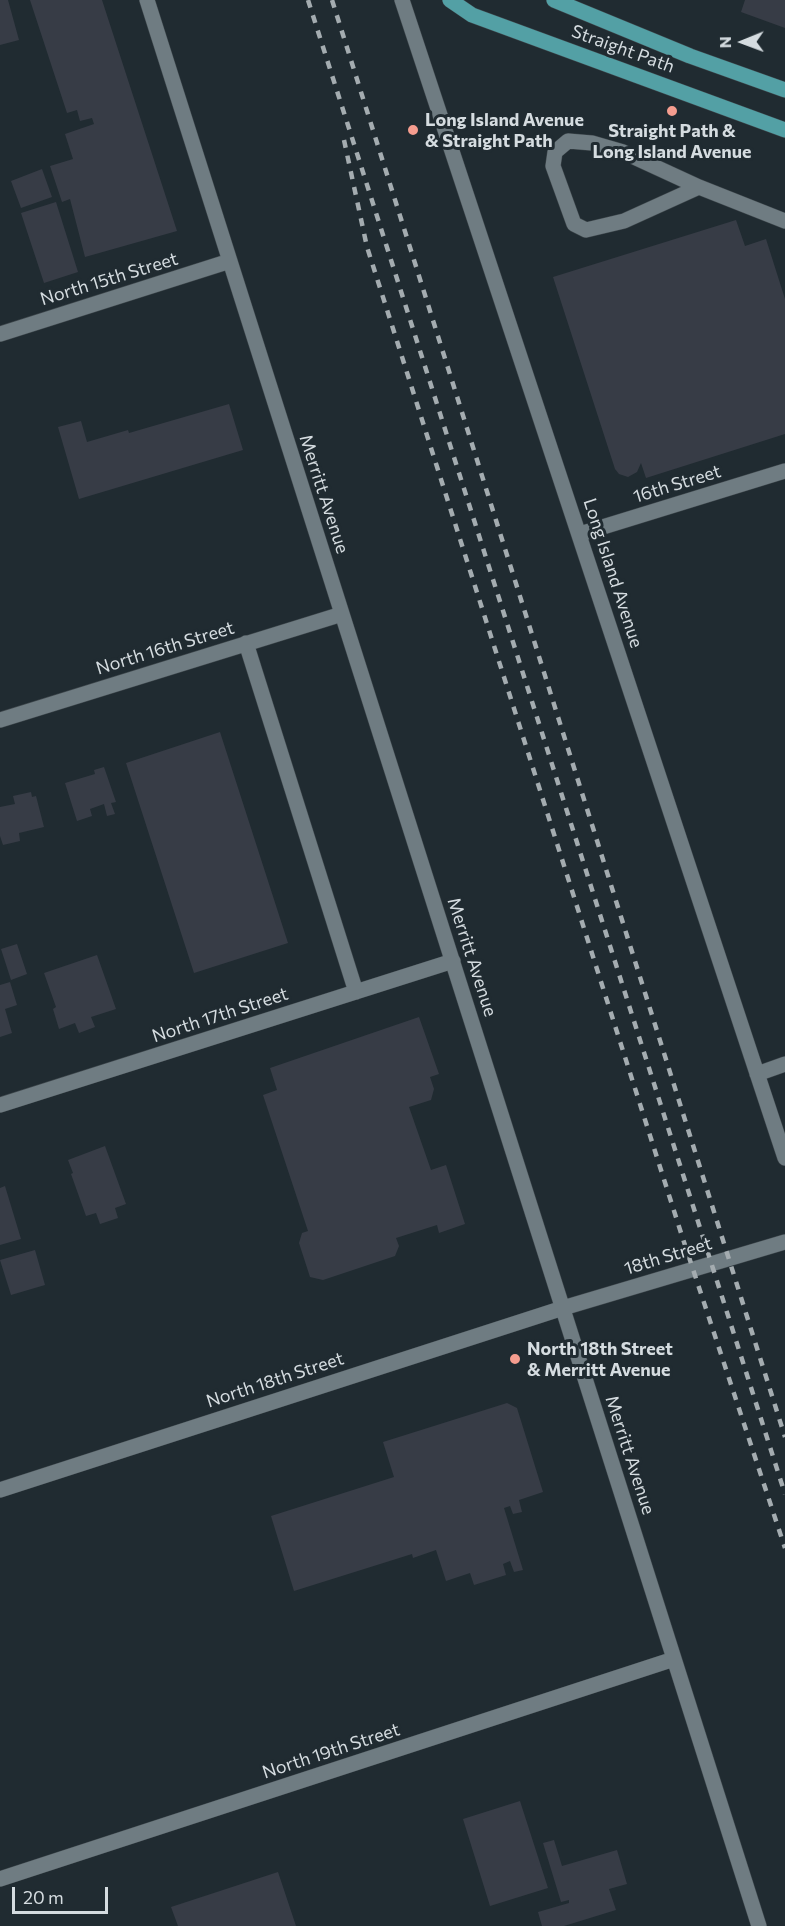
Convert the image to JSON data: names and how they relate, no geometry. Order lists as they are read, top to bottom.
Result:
{
  "streets": {
    "main road": ["Straight Path"],
    "street": [
      "North 15th Street",
      "16th Street",
      "Merritt Avenue",
      "Long Island Avenue",
      "North 16th Street",
      "North 17th Street",
      "18th Street",
      "North 18th Street",
      "North 19th Street"
    ]
  },
  "crossings": [
    ["North 15th Street", "Merritt Avenue"],
    ["16th Street", "Long Island Avenue"],
    ["Merritt Avenue", "North 16th Street"],
    ["Merritt Avenue", "North 17th Street"],
    ["Merritt Avenue", "18th Street"],
    ["Merritt Avenue", "North 18th Street"],
    ["Merritt Avenue", "North 19th Street"],
    ["18th Street", "North 18th Street"]
  ],
  "places": ["Straight Path & Long Island Avenue", "Long Island Avenue & Straight Path", "North 18th Street & Merritt Avenue"],
  "scale_bar": "20 m",
  "north": "left"
}
